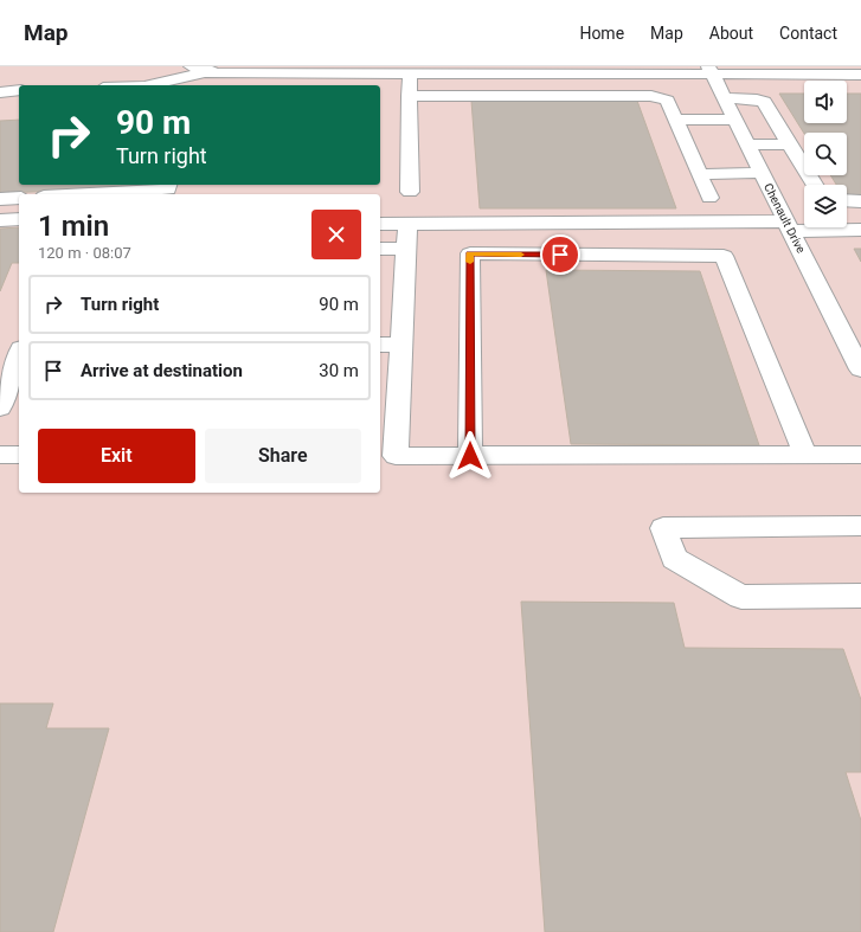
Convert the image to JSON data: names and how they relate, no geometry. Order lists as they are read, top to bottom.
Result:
{
  "streets": {
    "street": ["Chenault Drive"]
  },
  "page": {
    "header": "Map",
    "nav": [
      "Home",
      "Map",
      "About",
      "Contact"
    ],
    "turn": ["90 m", "Turn right"],
    "heading": ["1 min", "120 m · 08:07"],
    "list": [
      {
        "name": "Turn right",
        "value": "90 m"
      },
      {
        "name": "Arrive at destination",
        "value": "30 m"
      }
    ],
    "buttons": ["Exit", "Share"]
  }
}
